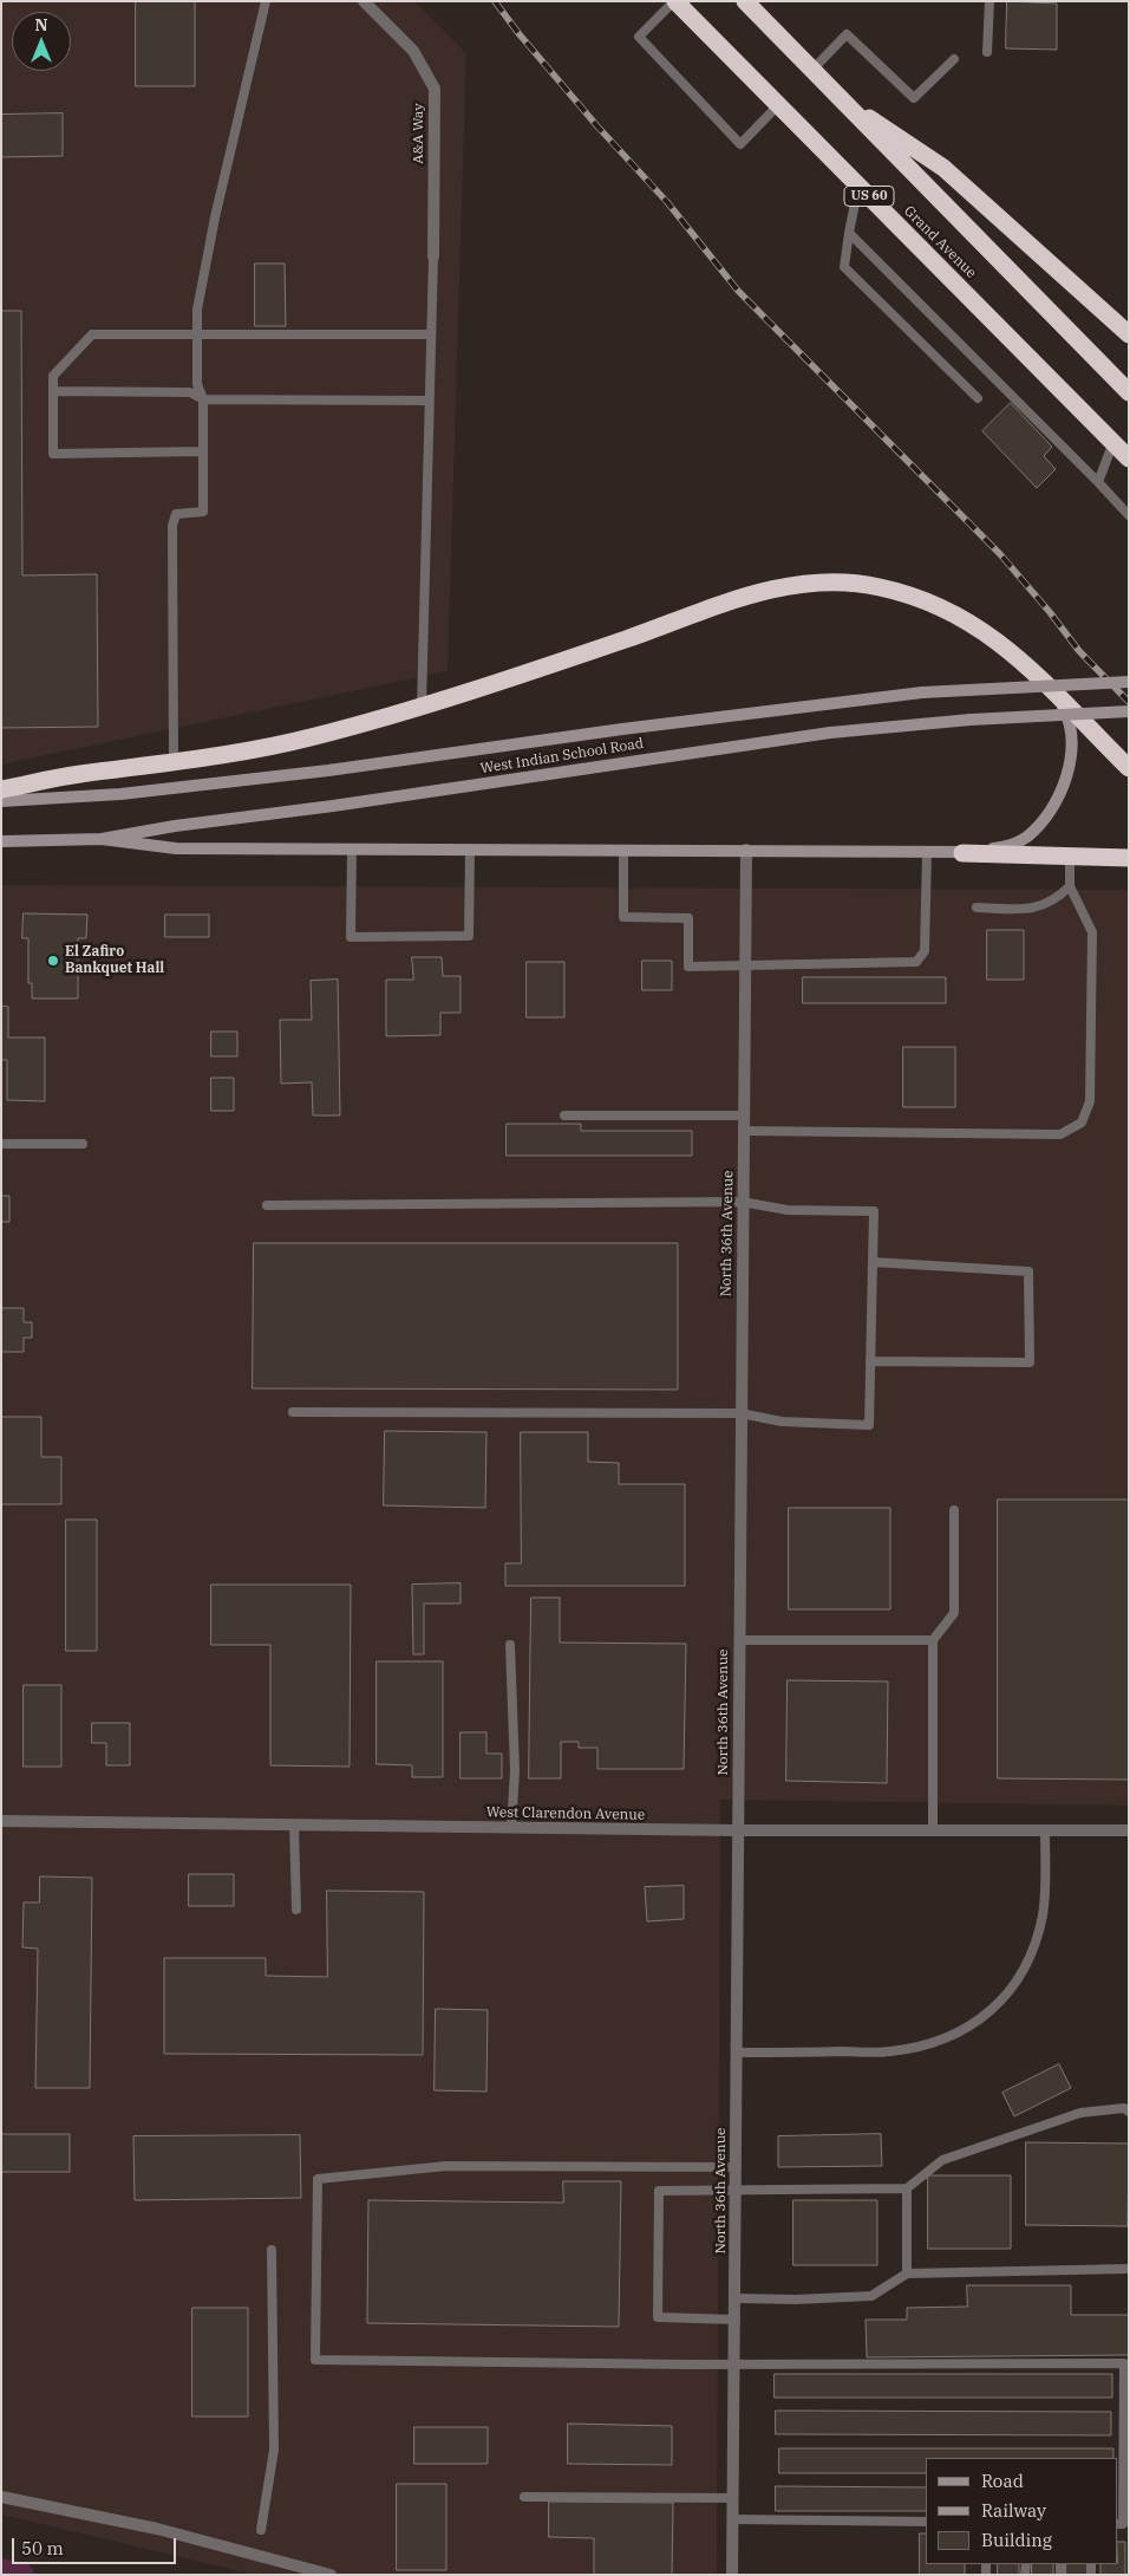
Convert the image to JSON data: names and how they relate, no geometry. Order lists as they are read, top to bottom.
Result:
{
  "streets": {
    "highway": ["US 60", "Grand Avenue"],
    "main road": ["West Indian School Road"],
    "street": ["A&A Way", "North 36th Avenue", "West Clarendon Avenue"]
  },
  "crossings": [
    ["North 36th Avenue", "West Clarendon Avenue"]
  ],
  "places": ["El Zafiro Bankquet Hall"],
  "legend": ["Road", "Railway", "Building"],
  "scale_bar": "50 m",
  "north": "top"
}
